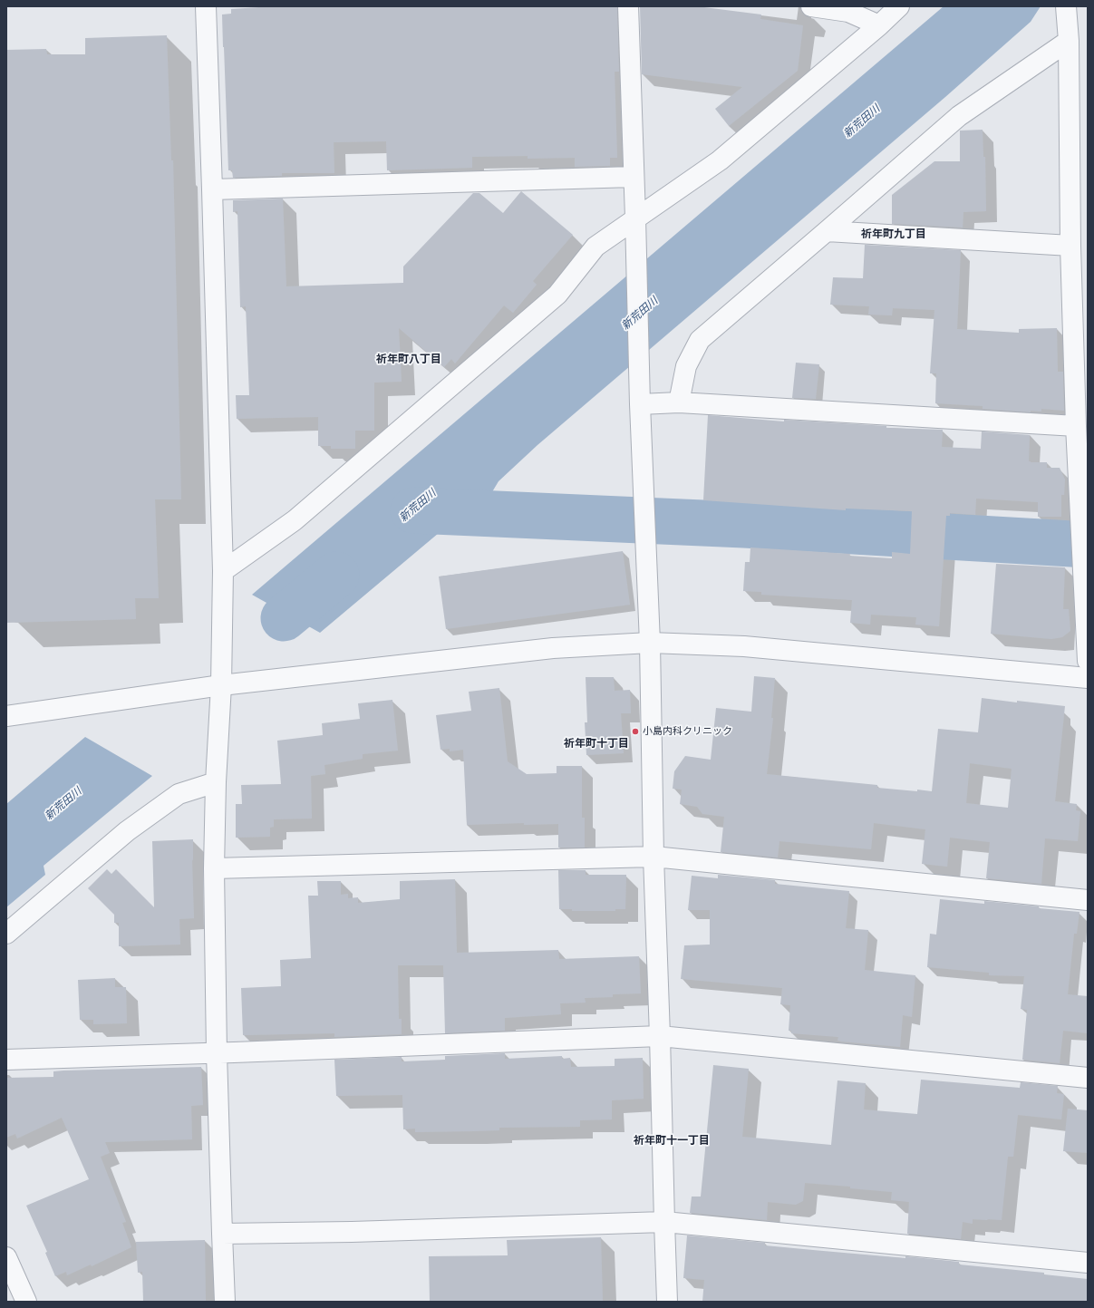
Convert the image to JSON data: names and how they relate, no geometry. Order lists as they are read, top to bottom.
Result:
{
  "districts": [
    "祈年町九丁目",
    "祈年町八丁目",
    "祈年町十丁目",
    "祈年町十一丁目"
  ],
  "water": ["新荒田川"],
  "places": ["小島内科クリニック"]
}
